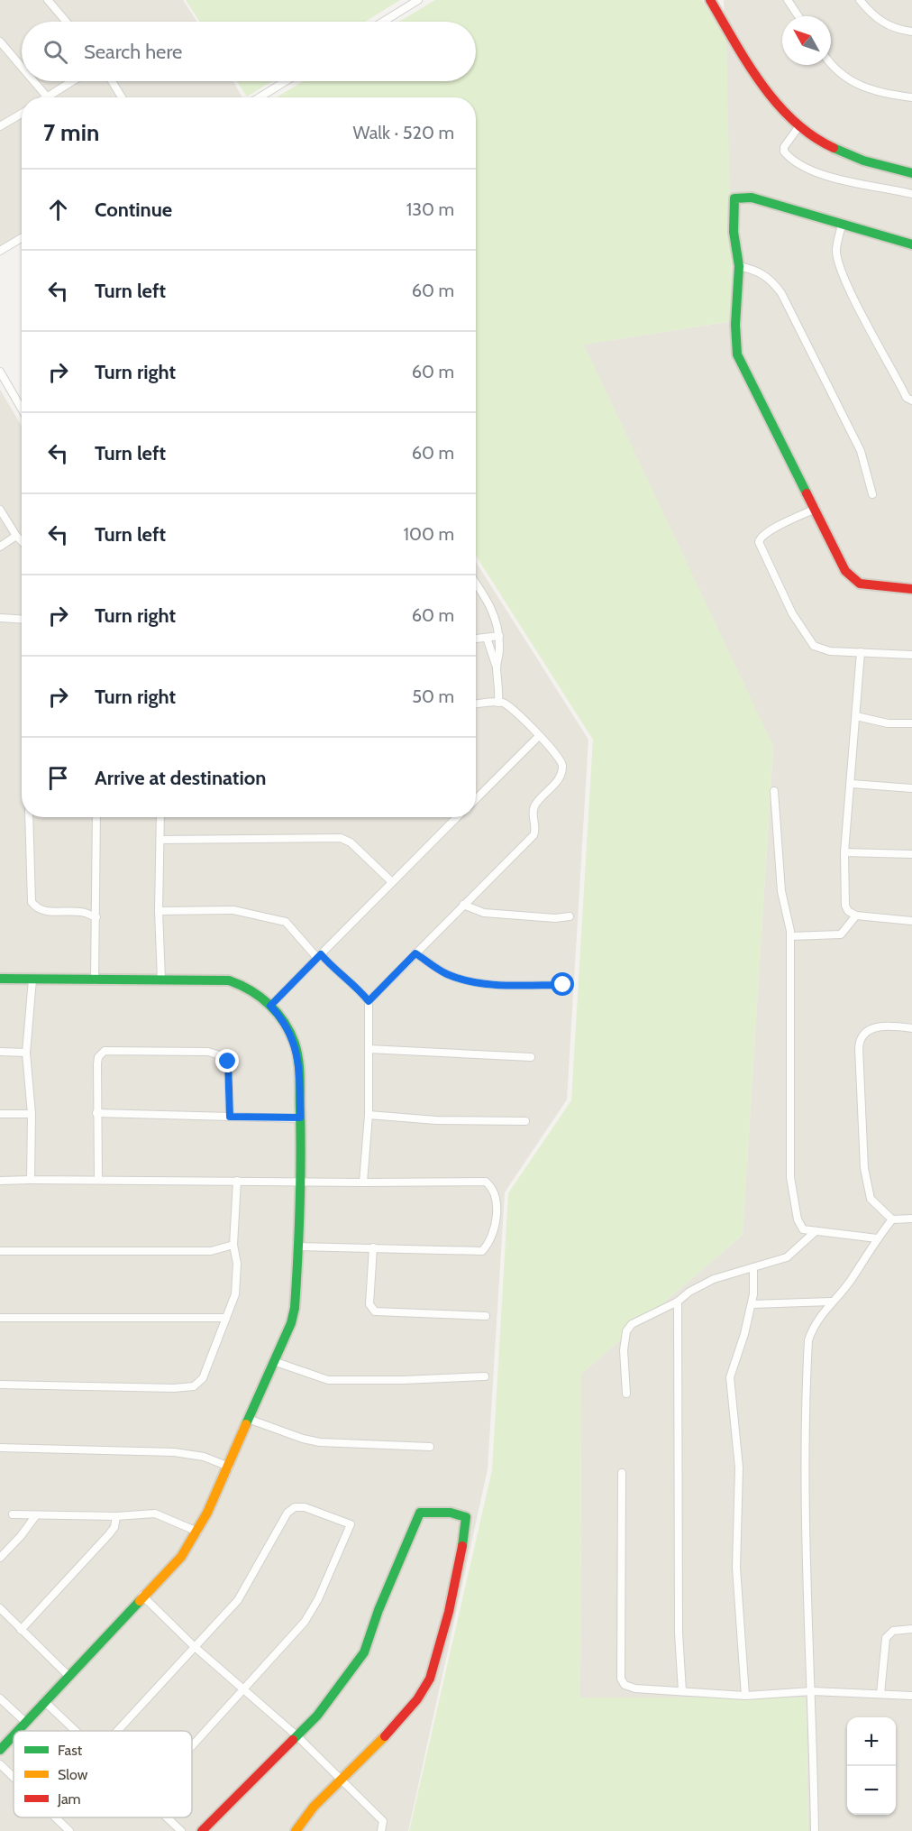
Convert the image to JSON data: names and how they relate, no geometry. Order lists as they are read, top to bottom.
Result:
{
  "legend": ["Fast", "Slow", "Jam"],
  "north": "top left",
  "page": {
    "search": "Search here",
    "heading": ["7 min", "Walk · 520 m"],
    "list": [
      ["Continue", "130 m"],
      ["Turn left", "60 m"],
      ["Turn right", "60 m"],
      ["Turn left", "60 m"],
      ["Turn left", "100 m"],
      ["Turn right", "60 m"],
      ["Turn right", "50 m"],
      "Arrive at destination"
    ],
    "map_buttons": ["+", "−"]
  }
}
